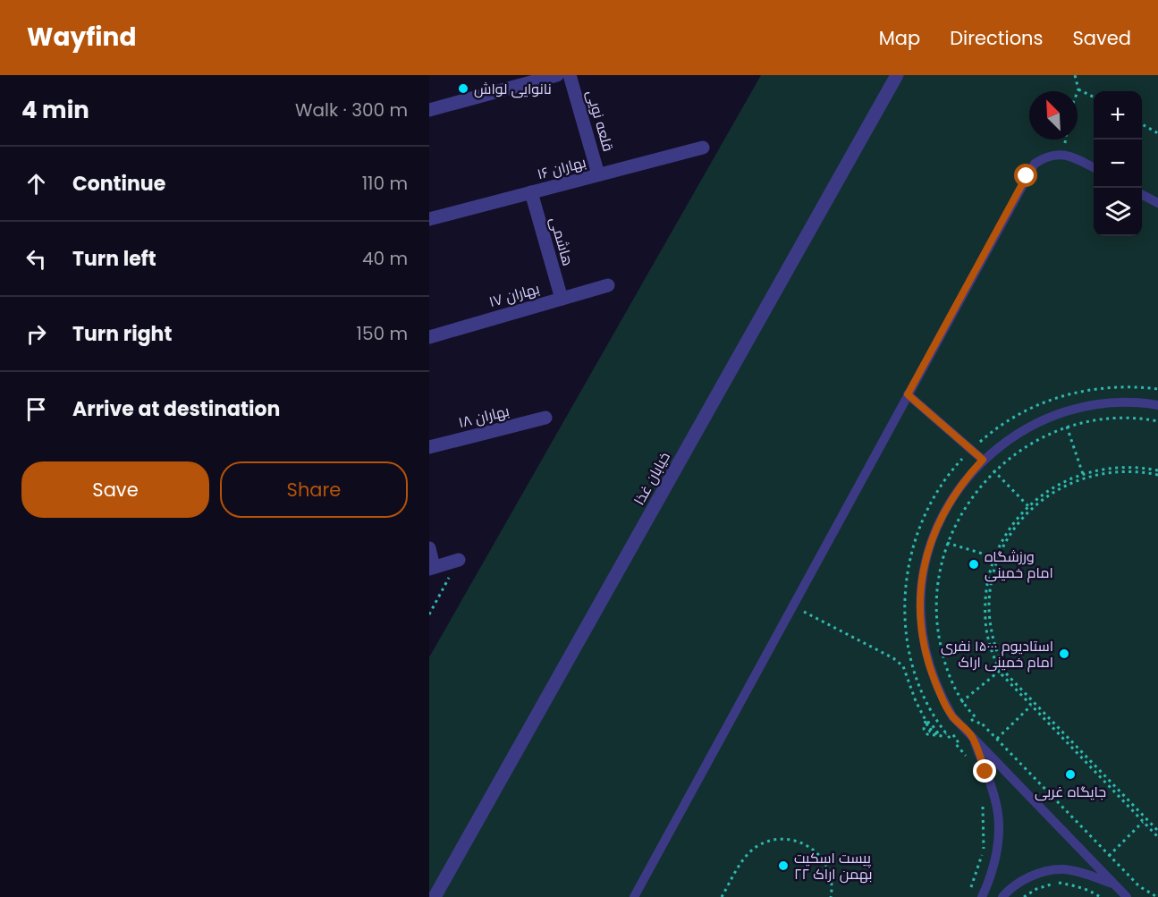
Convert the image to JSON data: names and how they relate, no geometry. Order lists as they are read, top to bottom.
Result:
{
  "streets": {
    "street": [
      "قلعه نویی",
      "بهاران ۱۶",
      "هاشمی",
      "بهاران ۱۷",
      "بهاران ۱۸",
      "خیابان غذا"
    ]
  },
  "crossings": [
    ["قلعه نویی", "بهاران ۱۶"],
    ["بهاران ۱۶", "هاشمی"],
    ["هاشمی", "بهاران ۱۷"]
  ],
  "places": [
    "نانوایی لواش",
    "ورزشگاه امام خمینی",
    "استادیوم ۱۵۰۰۰ نفری امام خمینی اراک",
    "جایگاه غربی",
    "پیست اسکیت ۲۲ بهمن اراک"
  ],
  "north": "top left",
  "page": {
    "header": "Wayfind",
    "nav": ["Map", "Directions", "Saved"],
    "heading": ["4 min", "Walk · 300 m"],
    "map_buttons": ["+", "−"],
    "list": [
      ["Continue", "110 m"],
      ["Turn left", "40 m"],
      ["Turn right", "150 m"],
      "Arrive at destination"
    ],
    "buttons": ["Save", "Share"]
  }
}
